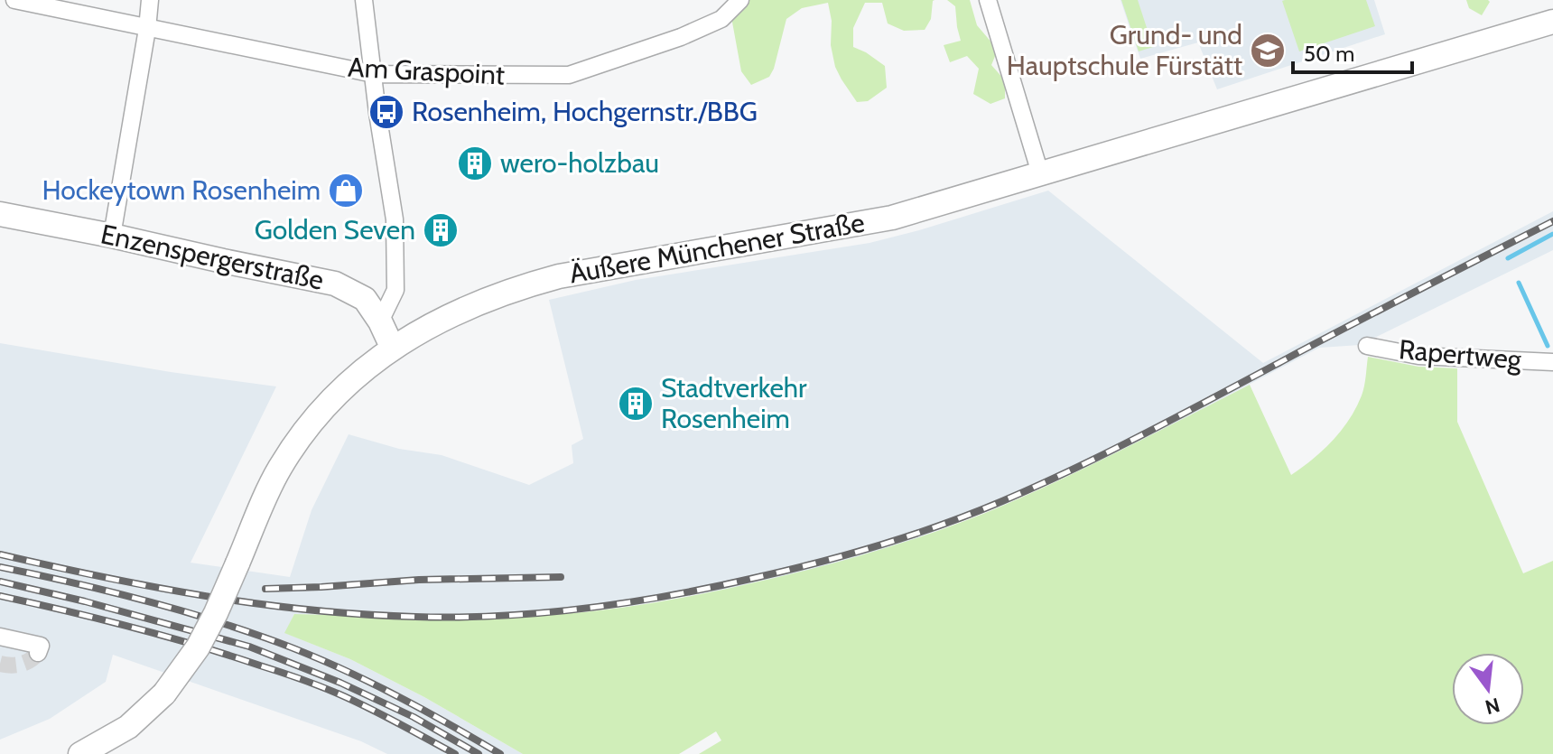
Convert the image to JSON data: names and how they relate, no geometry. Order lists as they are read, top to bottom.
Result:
{
  "streets": {
    "main road": ["Äußere Münchener Straße", "Enzenspergerstraße"],
    "street": ["Am Graspoint", "Rapertweg"]
  },
  "crossings": [
    ["Äußere Münchener Straße", "Enzenspergerstraße"]
  ],
  "places": {
    "school or university": ["Grund- und Hauptschule Fürstätt"],
    "bus stop": ["Rosenheim, Hochgernstr./BBG"],
    "building": ["wero-holzbau", "Golden Seven", "Stadtverkehr Rosenheim"],
    "shop": ["Hockeytown Rosenheim"]
  },
  "scale_bar": "50 m",
  "north": "bottom"
}
